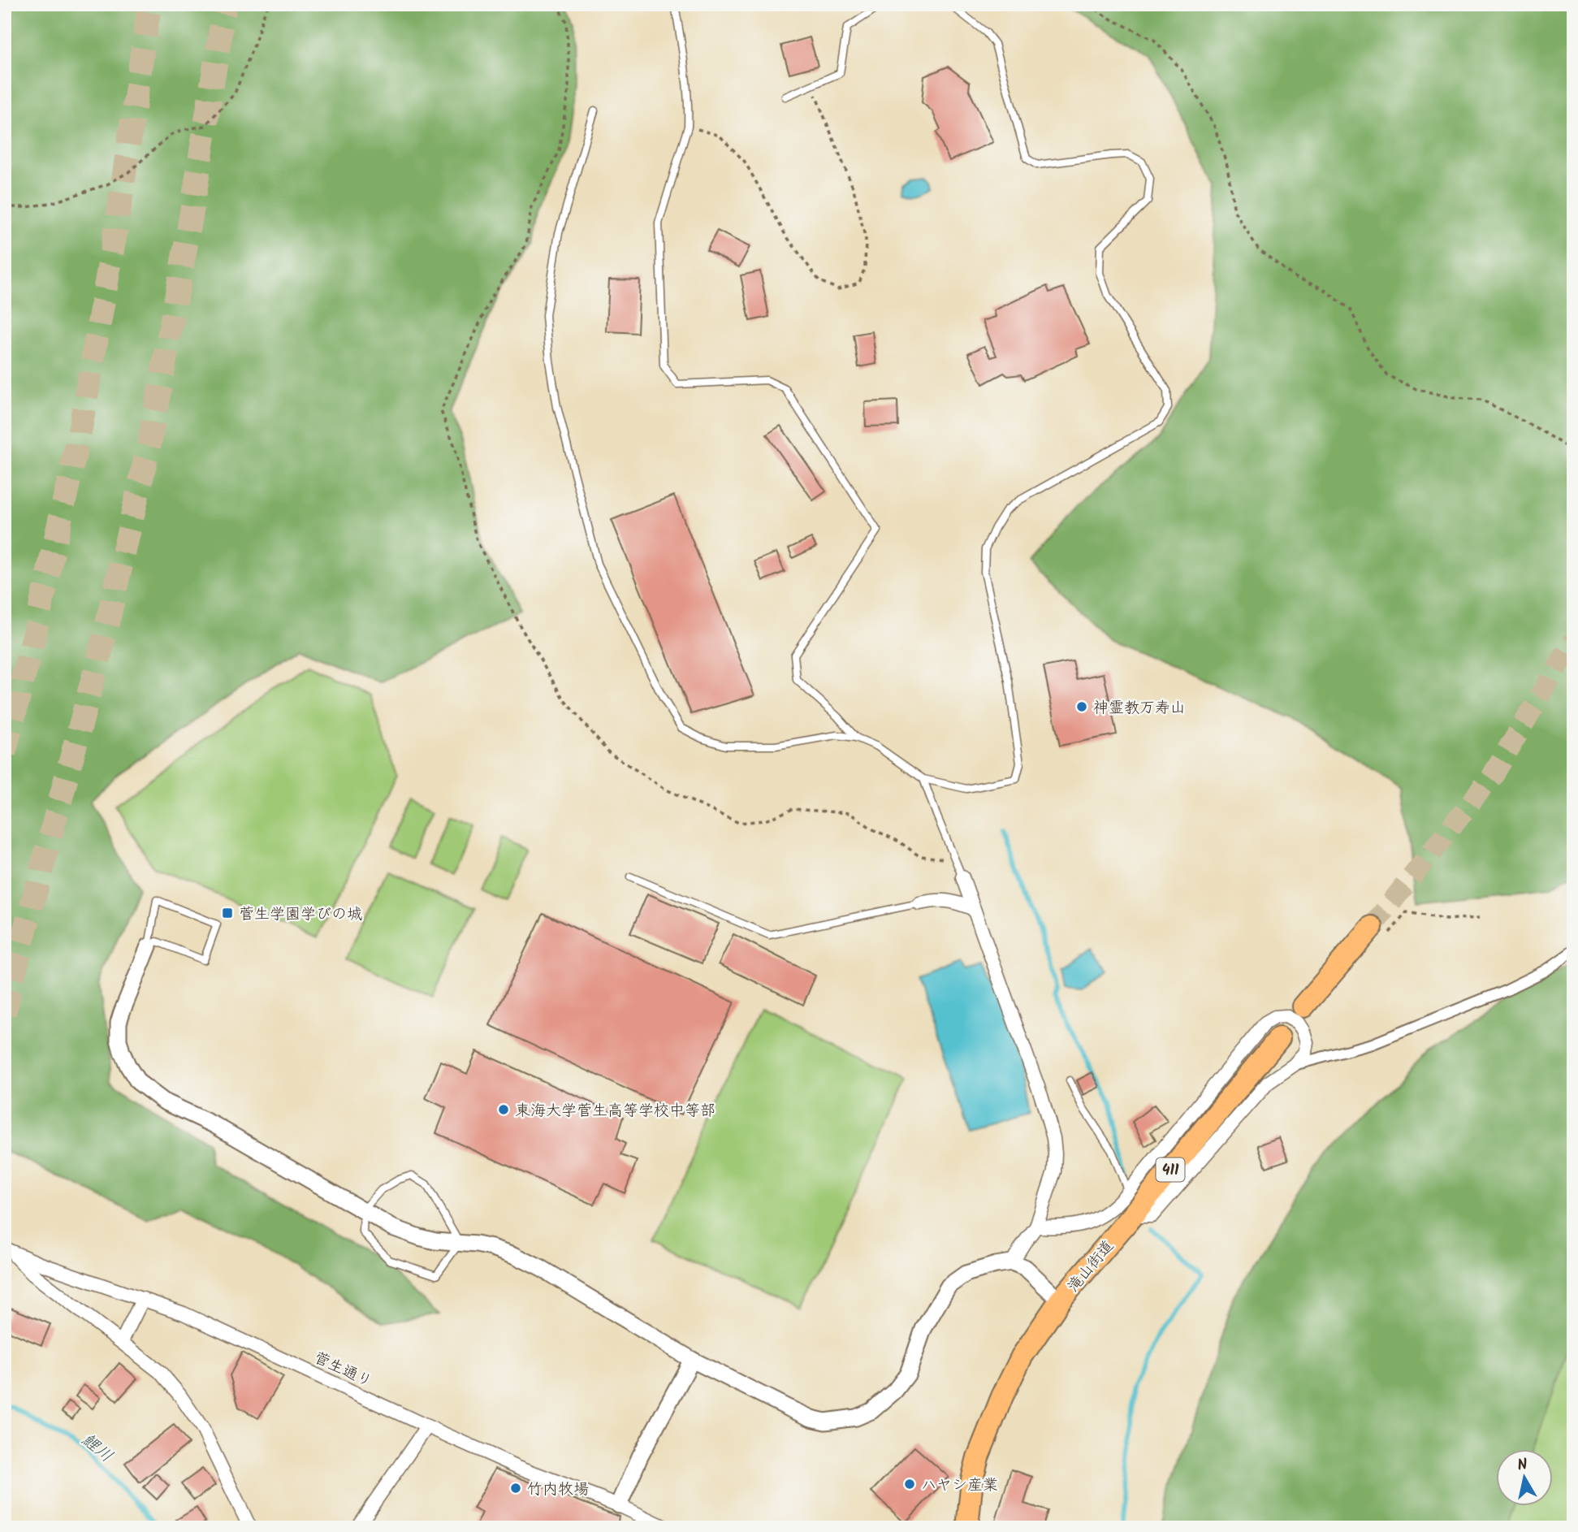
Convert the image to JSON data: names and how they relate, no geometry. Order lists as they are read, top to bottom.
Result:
{
  "streets": {
    "highway": ["411", "滝山街道"],
    "street": ["菅生通り"]
  },
  "water": ["鯉川"],
  "places": {
    "other": [
      "神霊教万寿山",
      "東海大学菅生高等学校中等部",
      "ハヤシ産業",
      "竹内牧場"
    ],
    "transit": ["菅生学園学びの城"]
  },
  "north": "top"
}
